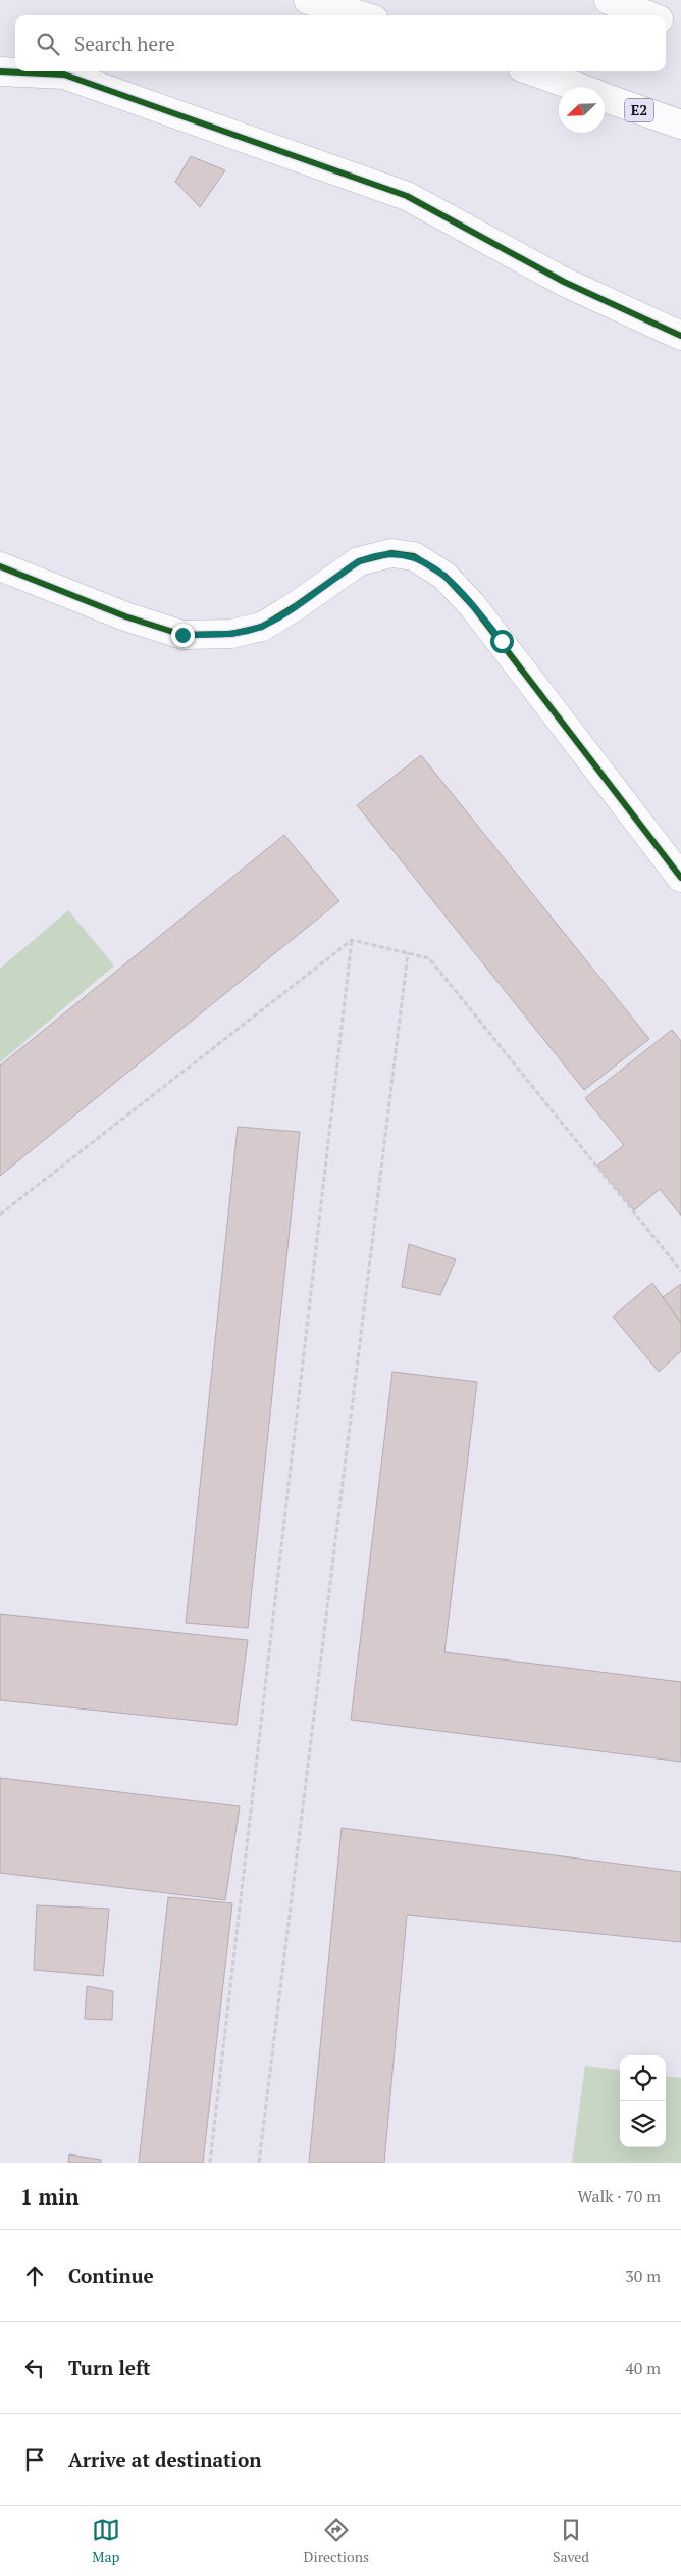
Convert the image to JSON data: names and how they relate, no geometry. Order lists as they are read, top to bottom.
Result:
{
  "streets": {
    "main road": ["E2"]
  },
  "north": "bottom left",
  "page": {
    "search": "Search here",
    "heading": ["1 min", "Walk · 70 m"],
    "list": [
      ["Continue", "30 m"],
      ["Turn left", "40 m"],
      "Arrive at destination"
    ],
    "nav": ["Map", "Directions", "Saved"]
  }
}
